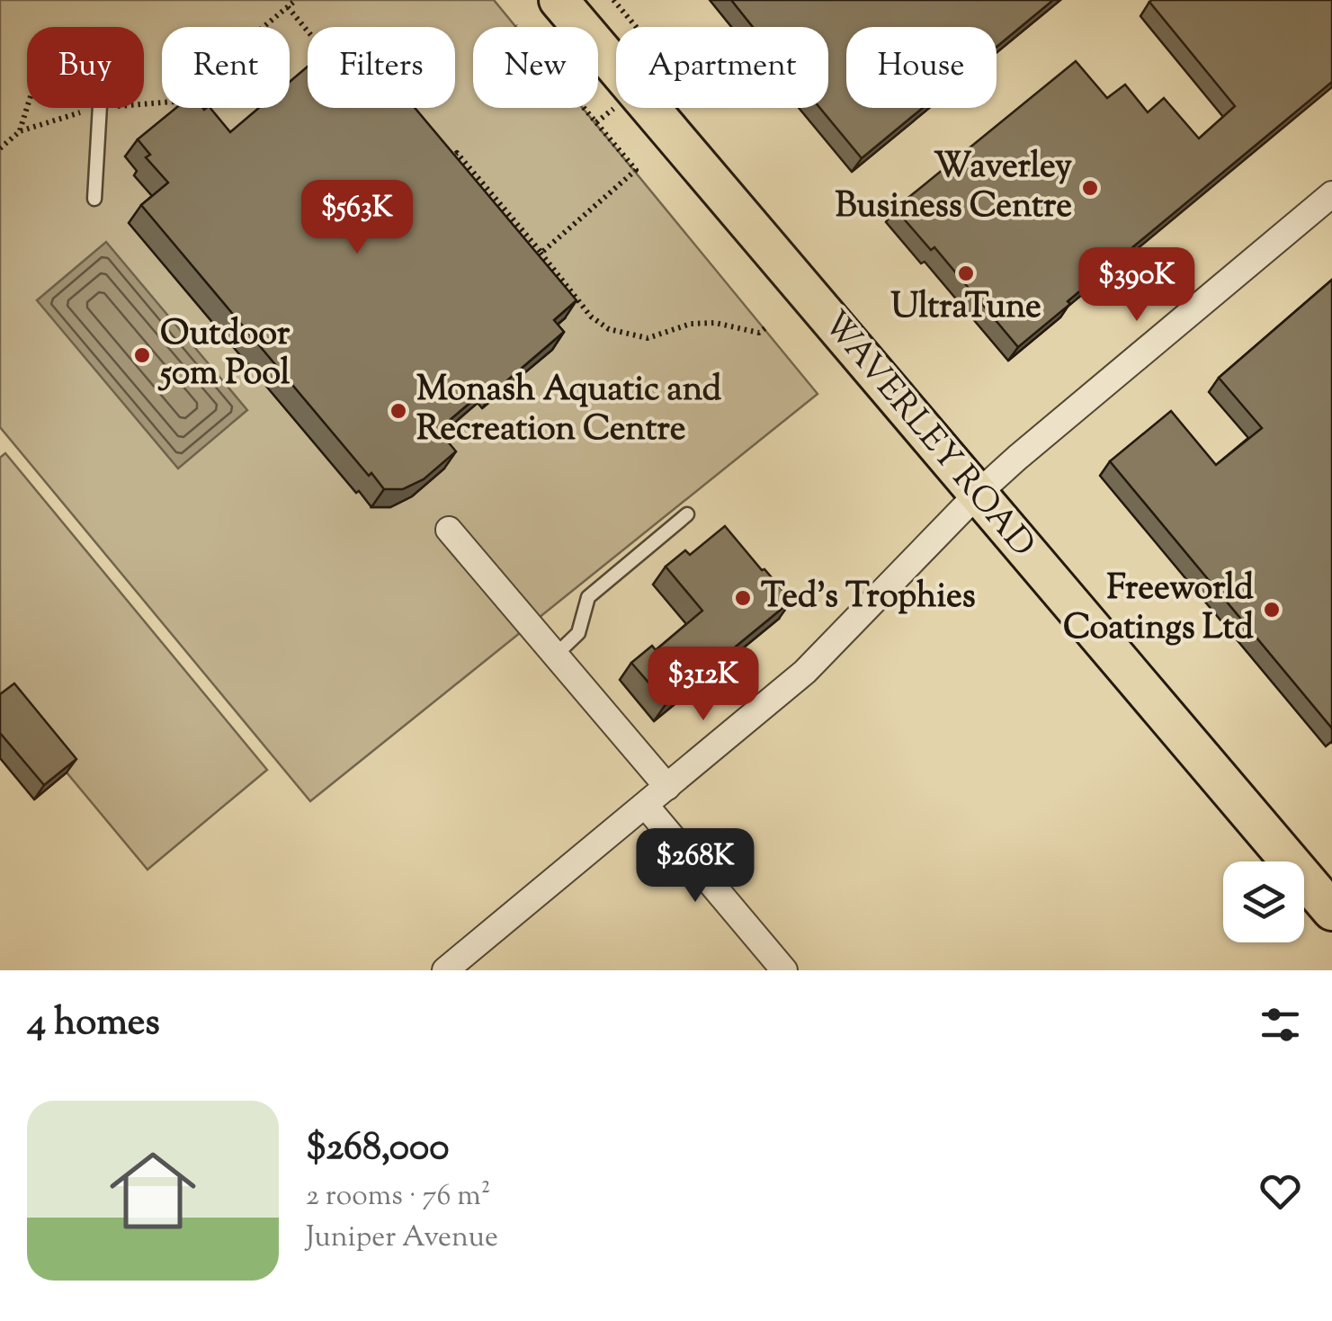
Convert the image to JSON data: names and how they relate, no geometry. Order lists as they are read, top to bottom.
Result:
{
  "streets": {
    "main road": ["WAVERLEY ROAD"]
  },
  "places": [
    "Waverley Business Centre",
    "UltraTune",
    "Outdoor 50m Pool",
    "Monash Aquatic and Recreation Centre",
    "Ted's Trophies",
    "Freeworld Coatings Ltd"
  ],
  "page": {
    "chip": [
      "Buy",
      "Rent",
      "Filters",
      "New",
      "Apartment",
      "House"
    ],
    "price": [
      "$563K",
      "$390K",
      "$312K",
      "$268K"
    ],
    "heading": "4 homes",
    "list": [
      {
        "name": "$268,000",
        "note": "2 rooms · 76 m² · Juniper Avenue"
      }
    ]
  }
}
